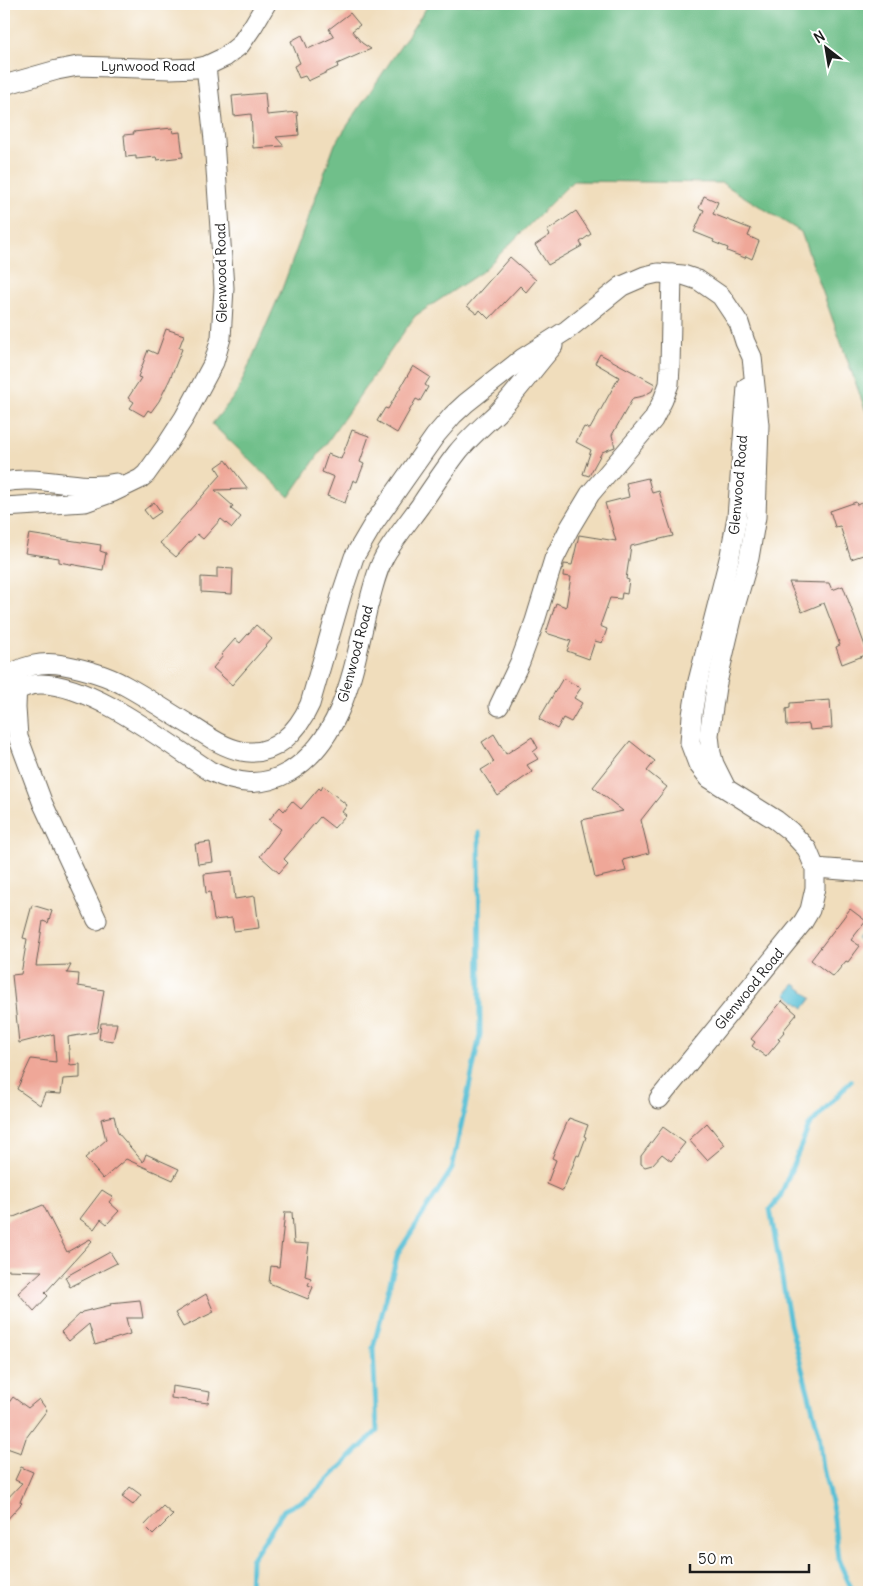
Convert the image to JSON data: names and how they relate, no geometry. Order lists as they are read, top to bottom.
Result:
{
  "streets": {
    "street": ["Lynwood Road", "Glenwood Road"]
  },
  "crossings": [
    ["Lynwood Road", "Glenwood Road"]
  ],
  "scale_bar": "50 m",
  "north": "top left"
}
